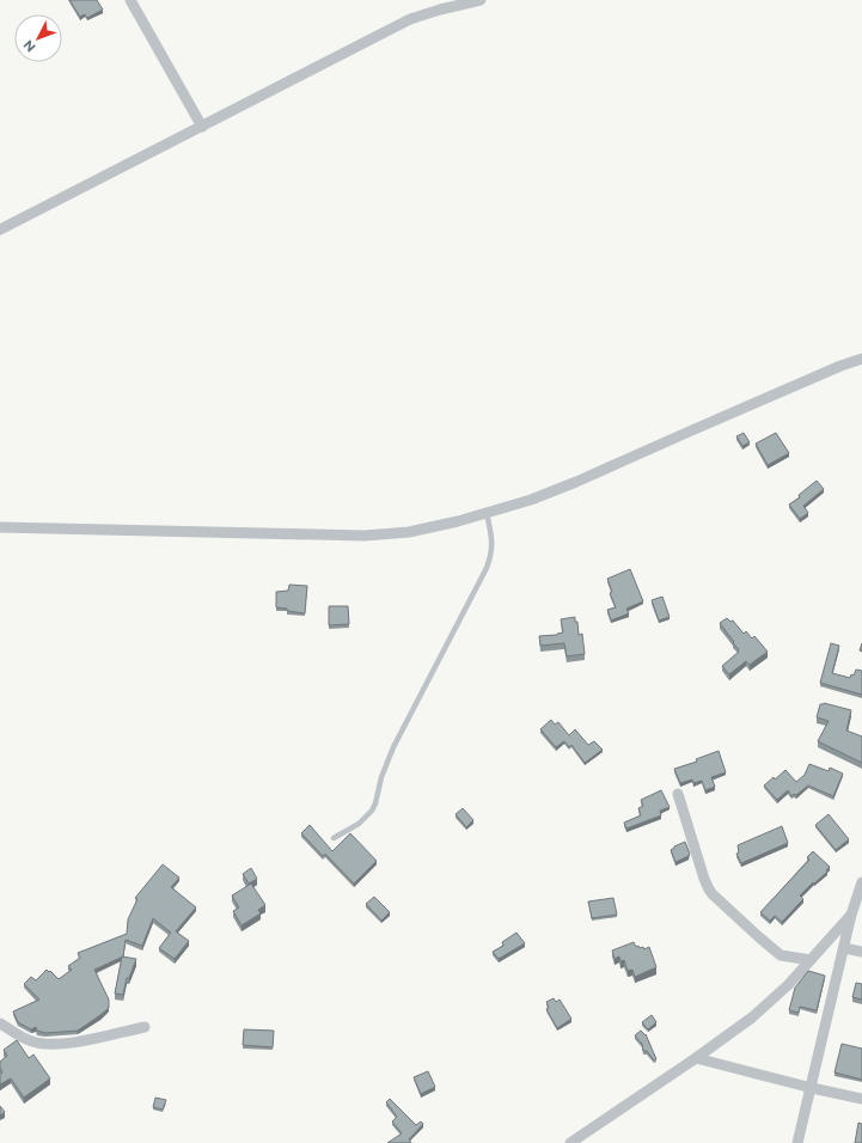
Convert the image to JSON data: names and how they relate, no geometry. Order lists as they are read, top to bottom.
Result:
{
  "north": "bottom left"
}
